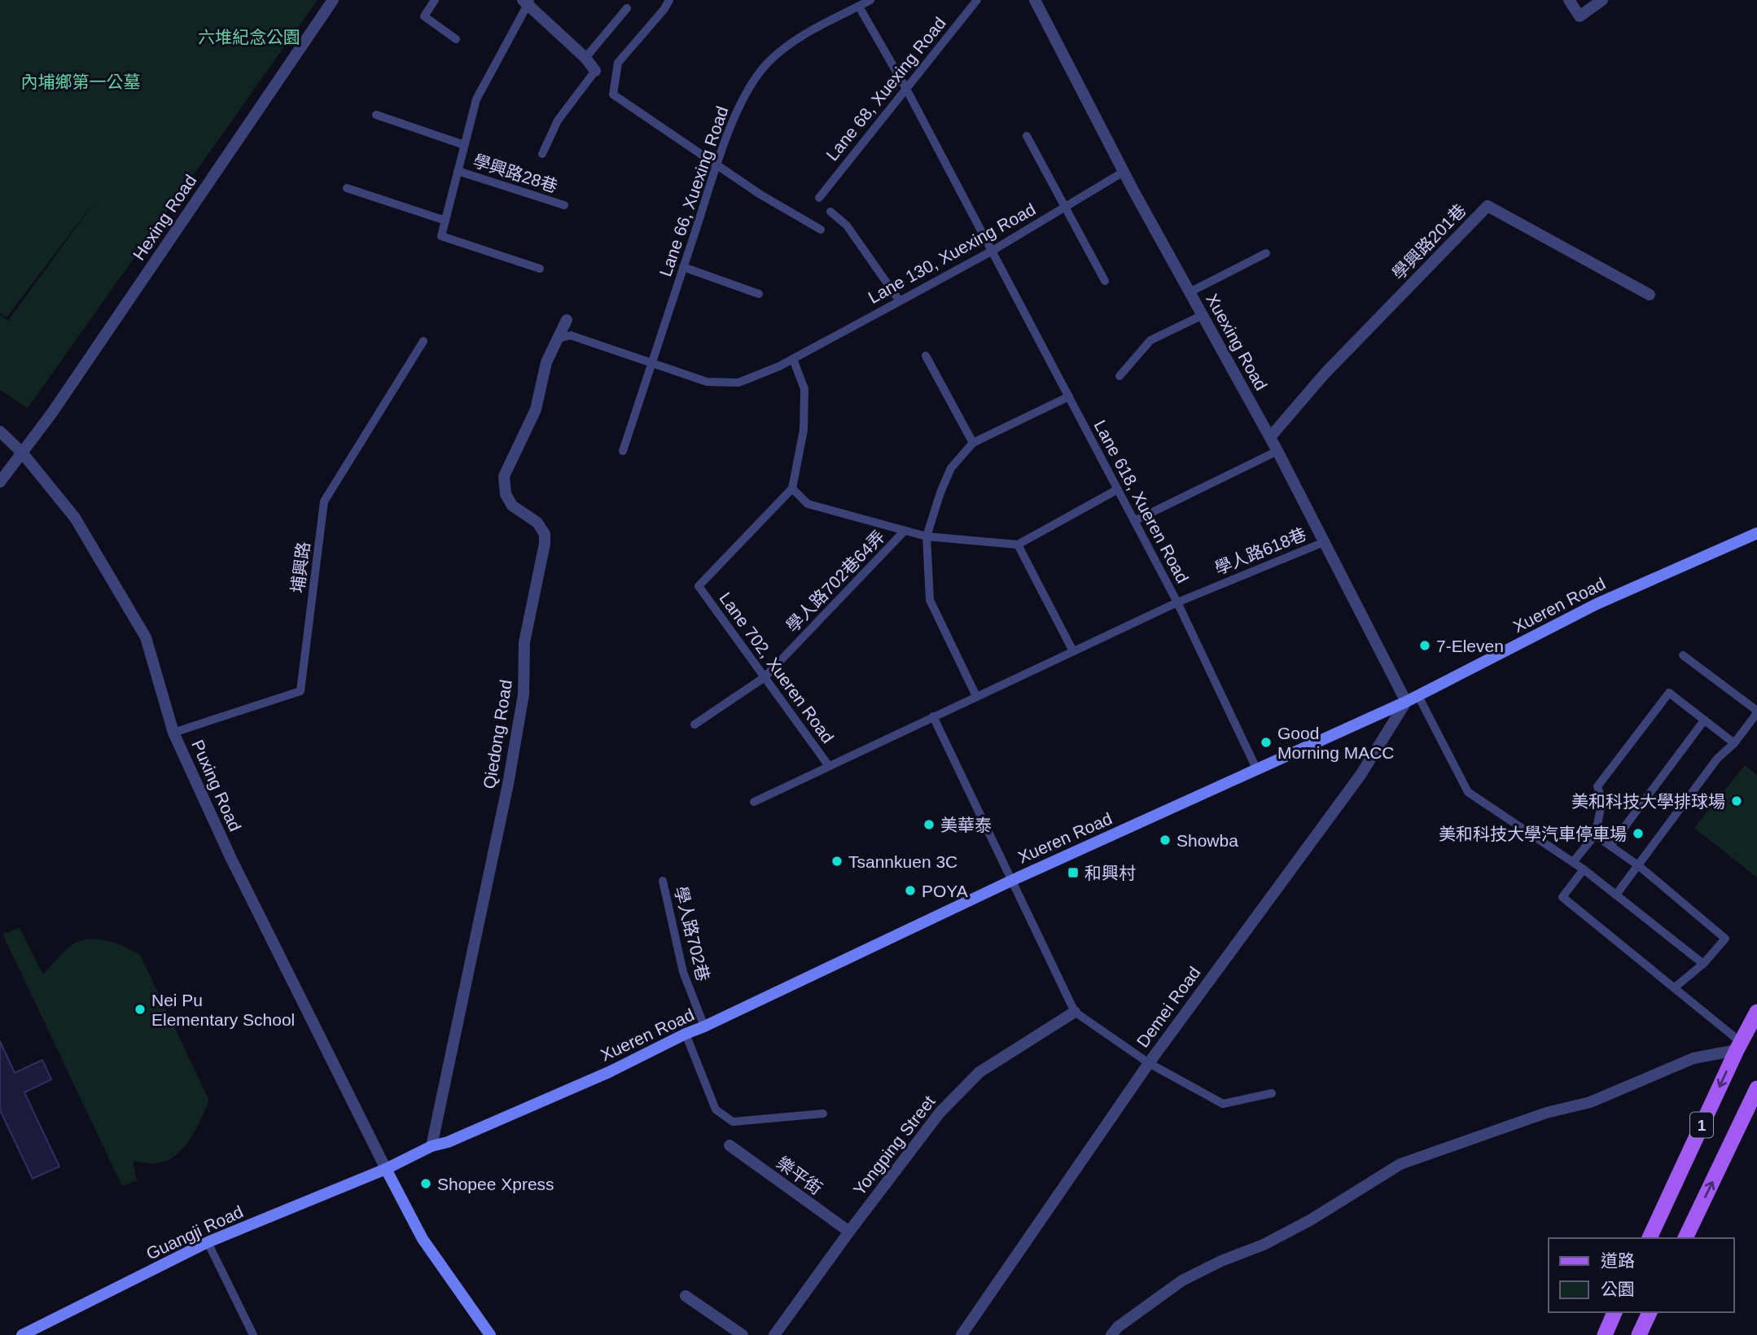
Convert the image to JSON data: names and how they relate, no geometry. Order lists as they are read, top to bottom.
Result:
{
  "streets": {
    "main road": ["Xueren Road", "1", "Guangji Road"],
    "street": [
      "Hexing Road",
      "學興路201巷",
      "Xuexing Road",
      "Qiedong Road",
      "Puxing Road",
      "Demei Road",
      "Yongping Street",
      "樂平街"
    ],
    "lane": [
      "Lane 68, Xuexing Road",
      "學興路28巷",
      "Lane 66, Xuexing Road",
      "Lane 130, Xuexing Road",
      "Lane 618, Xueren Road",
      "學人路618巷",
      "埔興路",
      "學人路702巷64弄",
      "Lane 702, Xueren Road",
      "學人路702巷"
    ]
  },
  "crossings": [
    ["Lane 68, Xuexing Road", "Lane 618, Xueren Road"],
    ["Lane 66, Xuexing Road", "Lane 130, Xuexing Road"],
    ["Lane 66, Xuexing Road", "Lane 618, Xueren Road"],
    ["Hexing Road", "Puxing Road"],
    ["學興路201巷", "Xuexing Road"],
    ["Lane 130, Xuexing Road", "Xuexing Road"],
    ["Lane 130, Xuexing Road", "Lane 618, Xueren Road"],
    ["Lane 130, Xuexing Road", "Qiedong Road"],
    ["Xuexing Road", "學人路618巷"],
    ["Xuexing Road", "Xueren Road"],
    ["Xuexing Road", "Demei Road"],
    ["Lane 618, Xueren Road", "學人路618巷"],
    ["Lane 618, Xueren Road", "Xueren Road"],
    ["學人路618巷", "Lane 702, Xueren Road"],
    ["埔興路", "Puxing Road"],
    ["學人路702巷64弄", "Lane 702, Xueren Road"],
    ["Xueren Road", "Qiedong Road"],
    ["Xueren Road", "Puxing Road"],
    ["Xueren Road", "學人路702巷"],
    ["Xueren Road", "Demei Road"],
    ["Xueren Road", "Guangji Road"],
    ["Puxing Road", "Guangji Road"],
    ["Yongping Street", "樂平街"]
  ],
  "parks": ["六堆紀念公園", "內埔鄉第一公墓"],
  "places": {
    "other": [
      "7-Eleven",
      "Good Morning MACC",
      "美和科技大學排球場",
      "美華泰",
      "美和科技大學汽車停車場",
      "Showba",
      "Tsannkuen 3C",
      "POYA",
      "Nei Pu Elementary School",
      "Shopee Xpress"
    ],
    "transit": ["和興村"]
  },
  "legend": ["道路", "公園"]
}
